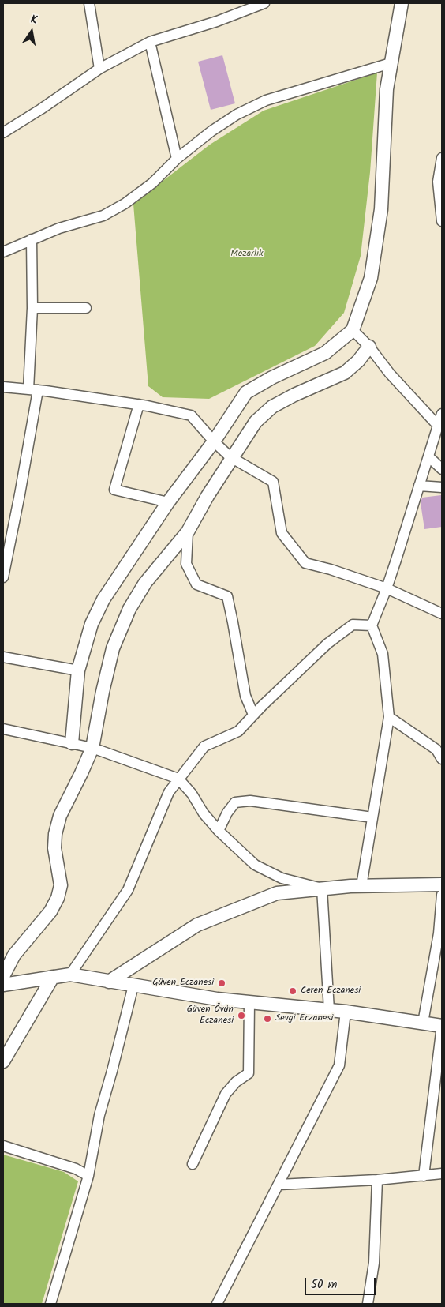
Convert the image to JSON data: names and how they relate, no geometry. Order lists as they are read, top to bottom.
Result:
{
  "parks": ["Mezarlık"],
  "places": [
    "Güven Eczanesi",
    "Ceren Eczanesi",
    "Güven Övün Eczanesi",
    "Sevgi Eczanesi"
  ],
  "scale_bar": "50 m",
  "north": "top"
}
